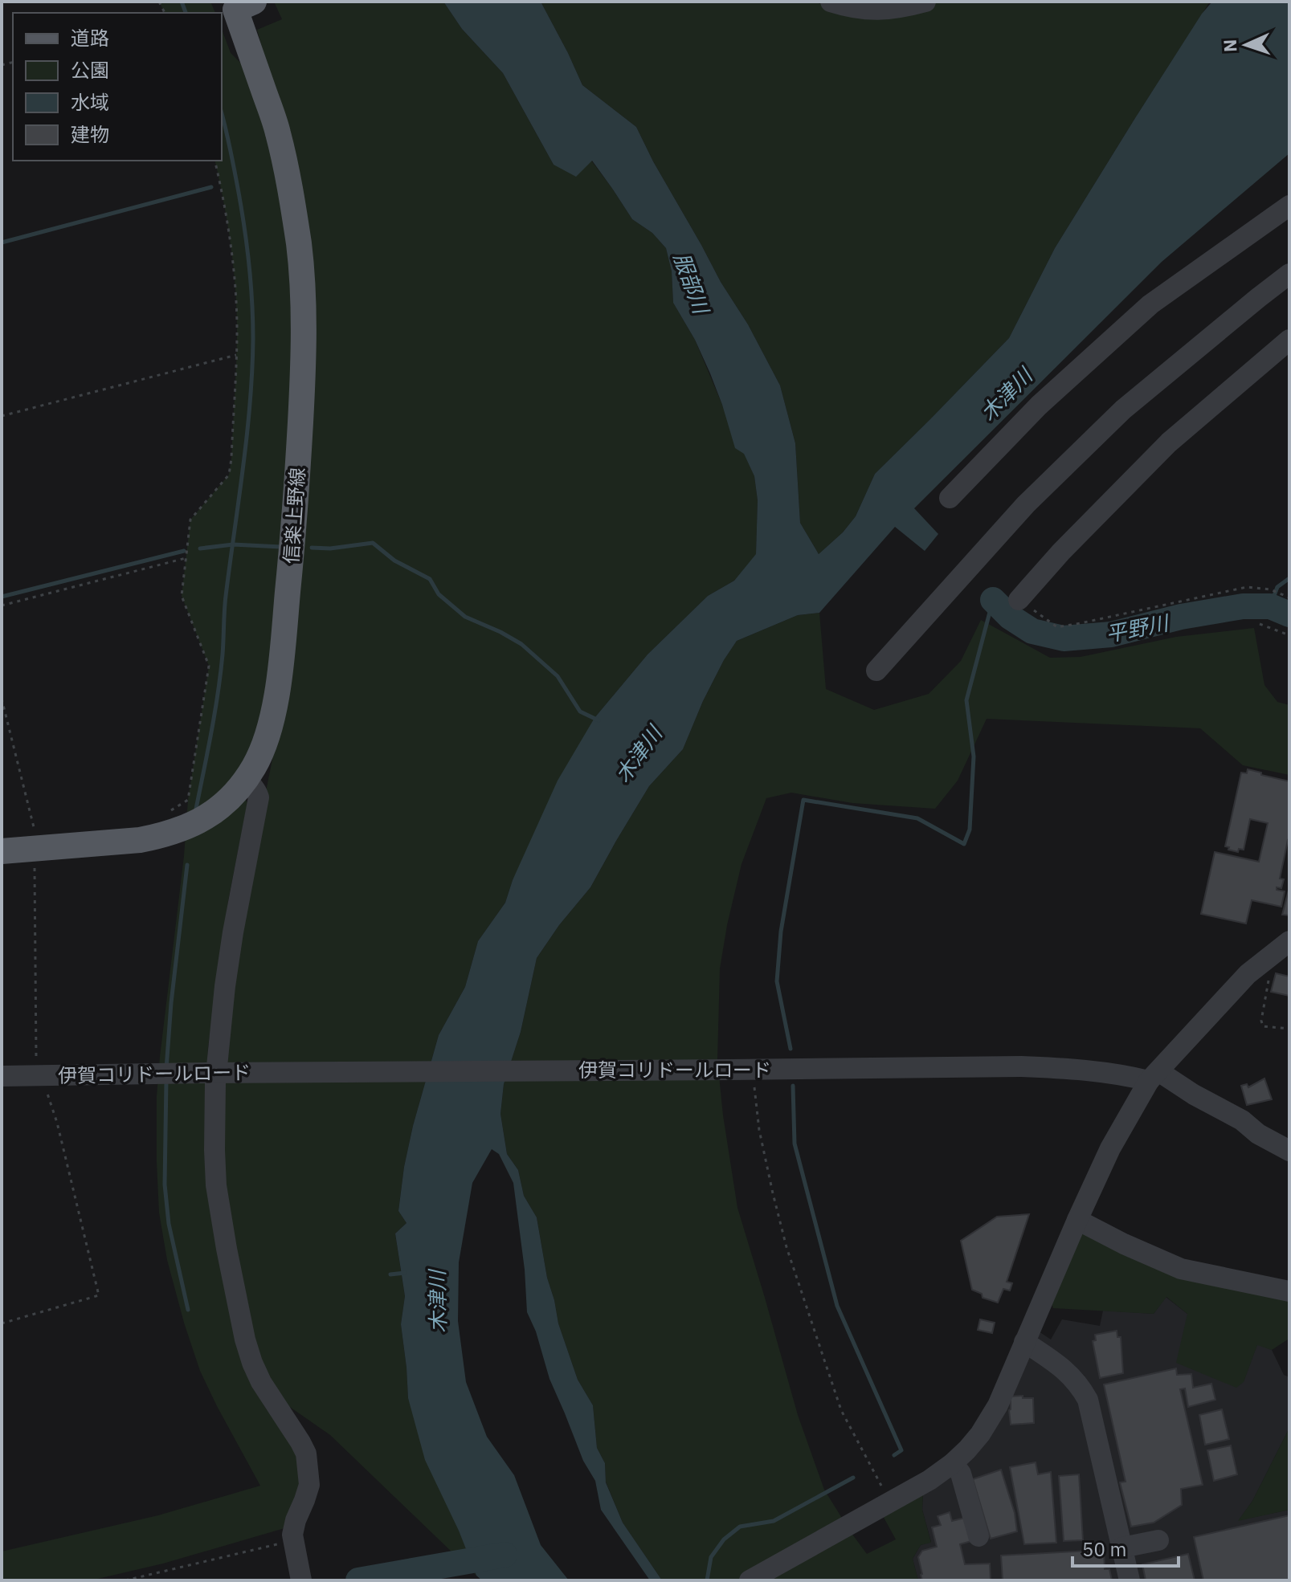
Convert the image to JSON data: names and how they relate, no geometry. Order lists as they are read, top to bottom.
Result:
{
  "streets": {
    "main road": ["信楽上野線"],
    "street": ["伊賀コリドールロード"]
  },
  "water": ["服部川", "木津川", "平野川"],
  "legend": [
    "道路",
    "公園",
    "水域",
    "建物"
  ],
  "scale_bar": "50 m",
  "north": "left"
}
